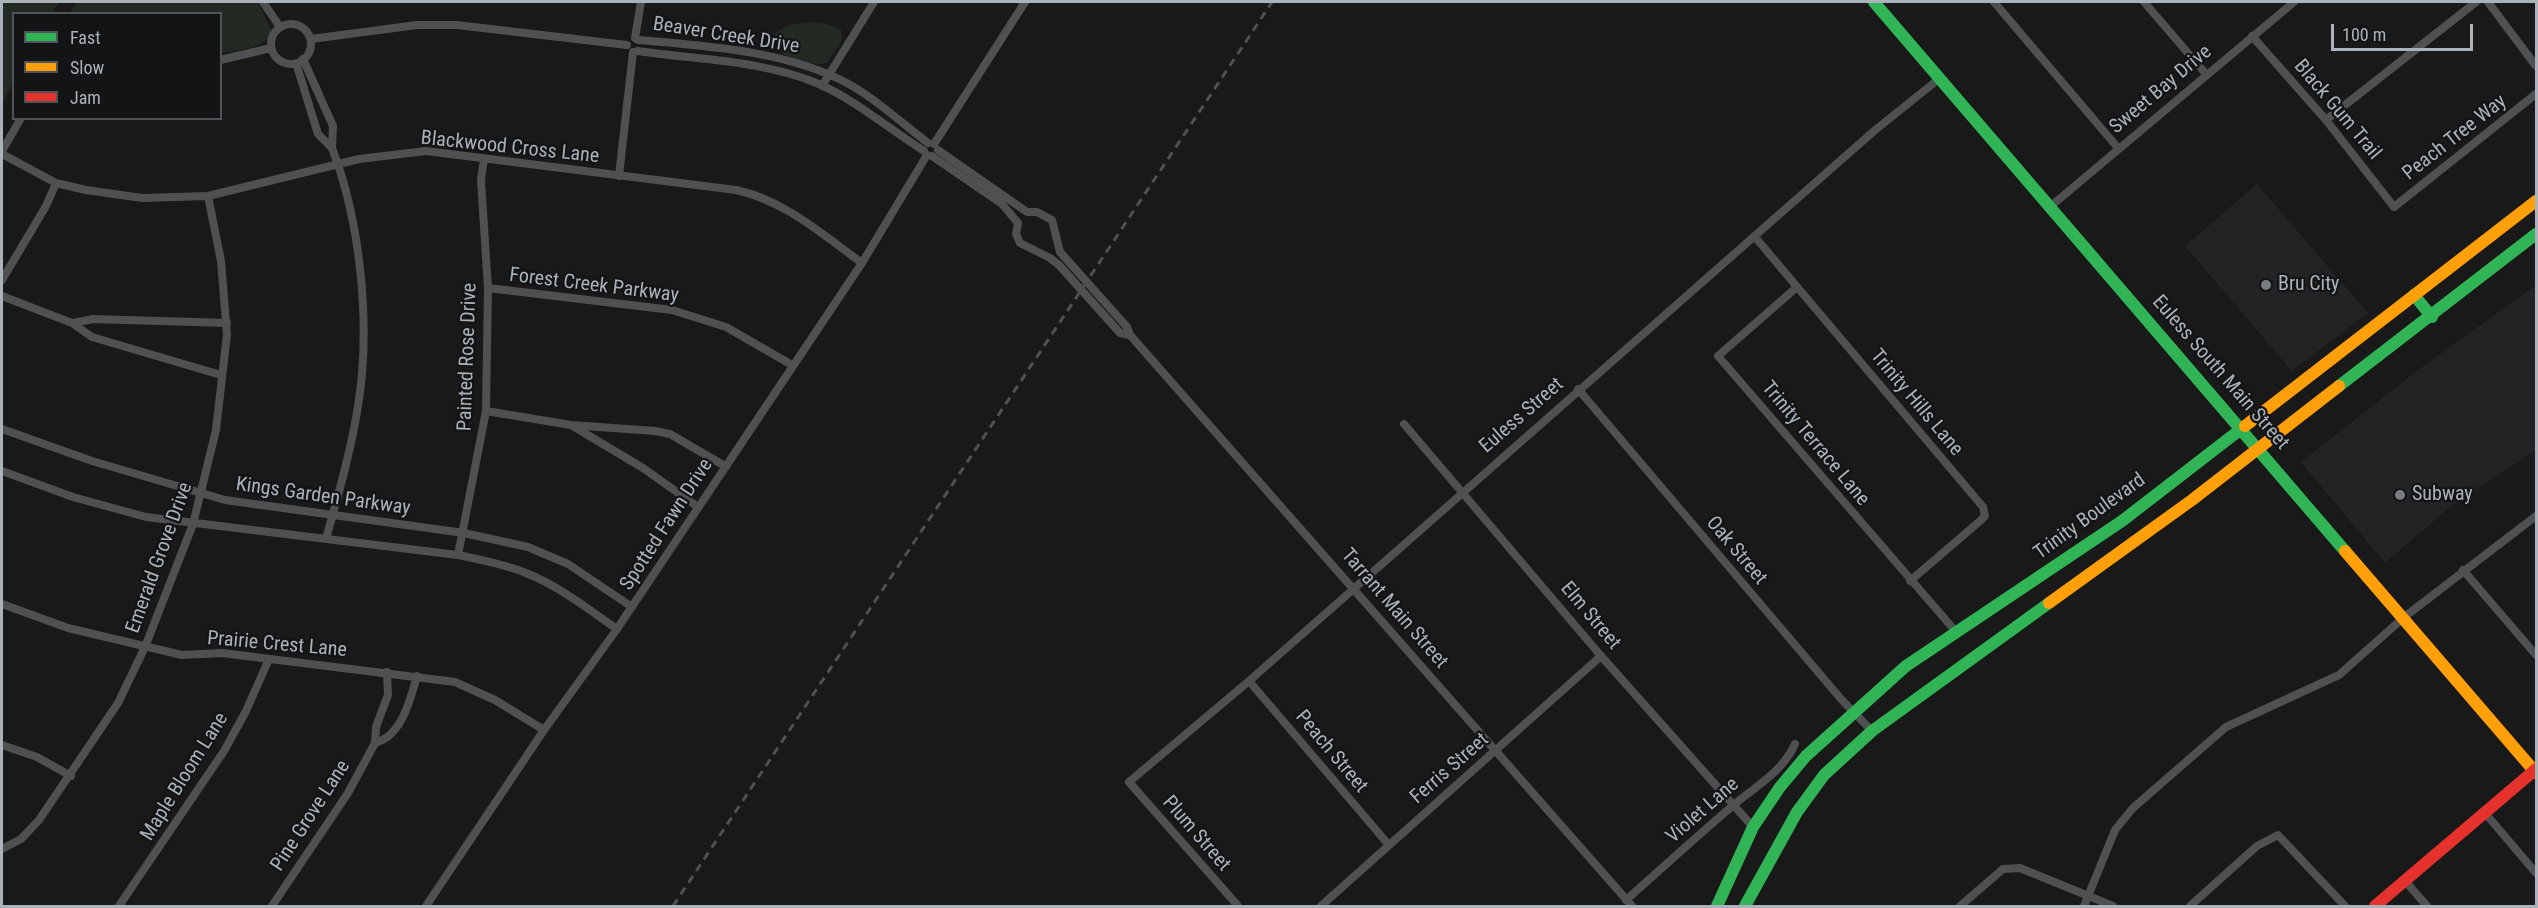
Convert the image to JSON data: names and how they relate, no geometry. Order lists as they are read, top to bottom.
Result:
{
  "streets": {
    "main road": ["Euless South Main Street", "Trinity Boulevard"],
    "street": [
      "Beaver Creek Drive",
      "Sweet Bay Drive",
      "Black Gum Trail",
      "Peach Tree Way",
      "Blackwood Cross Lane",
      "Forest Creek Parkway",
      "Painted Rose Drive",
      "Trinity Hills Lane",
      "Euless Street",
      "Trinity Terrace Lane",
      "Kings Garden Parkway",
      "Spotted Fawn Drive",
      "Oak Street",
      "Emerald Grove Drive",
      "Tarrant Main Street",
      "Elm Street",
      "Prairie Crest Lane",
      "Peach Street",
      "Ferris Street",
      "Maple Bloom Lane",
      "Violet Lane",
      "Pine Grove Lane",
      "Plum Street"
    ]
  },
  "crossings": [
    ["Beaver Creek Drive", "Spotted Fawn Drive"],
    ["Beaver Creek Drive", "Tarrant Main Street"],
    ["Sweet Bay Drive", "Black Gum Trail"],
    ["Sweet Bay Drive", "Euless South Main Street"],
    ["Black Gum Trail", "Peach Tree Way"],
    ["Blackwood Cross Lane", "Painted Rose Drive"],
    ["Blackwood Cross Lane", "Spotted Fawn Drive"],
    ["Blackwood Cross Lane", "Emerald Grove Drive"],
    ["Forest Creek Parkway", "Painted Rose Drive"],
    ["Forest Creek Parkway", "Spotted Fawn Drive"],
    ["Painted Rose Drive", "Kings Garden Parkway"],
    ["Euless South Main Street", "Euless Street"],
    ["Euless South Main Street", "Trinity Boulevard"],
    ["Trinity Hills Lane", "Euless Street"],
    ["Trinity Hills Lane", "Trinity Terrace Lane"],
    ["Euless Street", "Oak Street"],
    ["Euless Street", "Tarrant Main Street"],
    ["Euless Street", "Elm Street"],
    ["Euless Street", "Peach Street"],
    ["Euless Street", "Plum Street"],
    ["Trinity Terrace Lane", "Trinity Boulevard"],
    ["Kings Garden Parkway", "Spotted Fawn Drive"],
    ["Kings Garden Parkway", "Emerald Grove Drive"],
    ["Trinity Boulevard", "Oak Street"],
    ["Trinity Boulevard", "Elm Street"],
    ["Spotted Fawn Drive", "Prairie Crest Lane"],
    ["Emerald Grove Drive", "Prairie Crest Lane"],
    ["Tarrant Main Street", "Ferris Street"],
    ["Tarrant Main Street", "Violet Lane"],
    ["Elm Street", "Ferris Street"],
    ["Elm Street", "Violet Lane"],
    ["Prairie Crest Lane", "Maple Bloom Lane"],
    ["Prairie Crest Lane", "Pine Grove Lane"],
    ["Peach Street", "Ferris Street"]
  ],
  "places": ["Bru City", "Subway"],
  "legend": ["Fast", "Slow", "Jam"],
  "scale_bar": "100 m"
}
